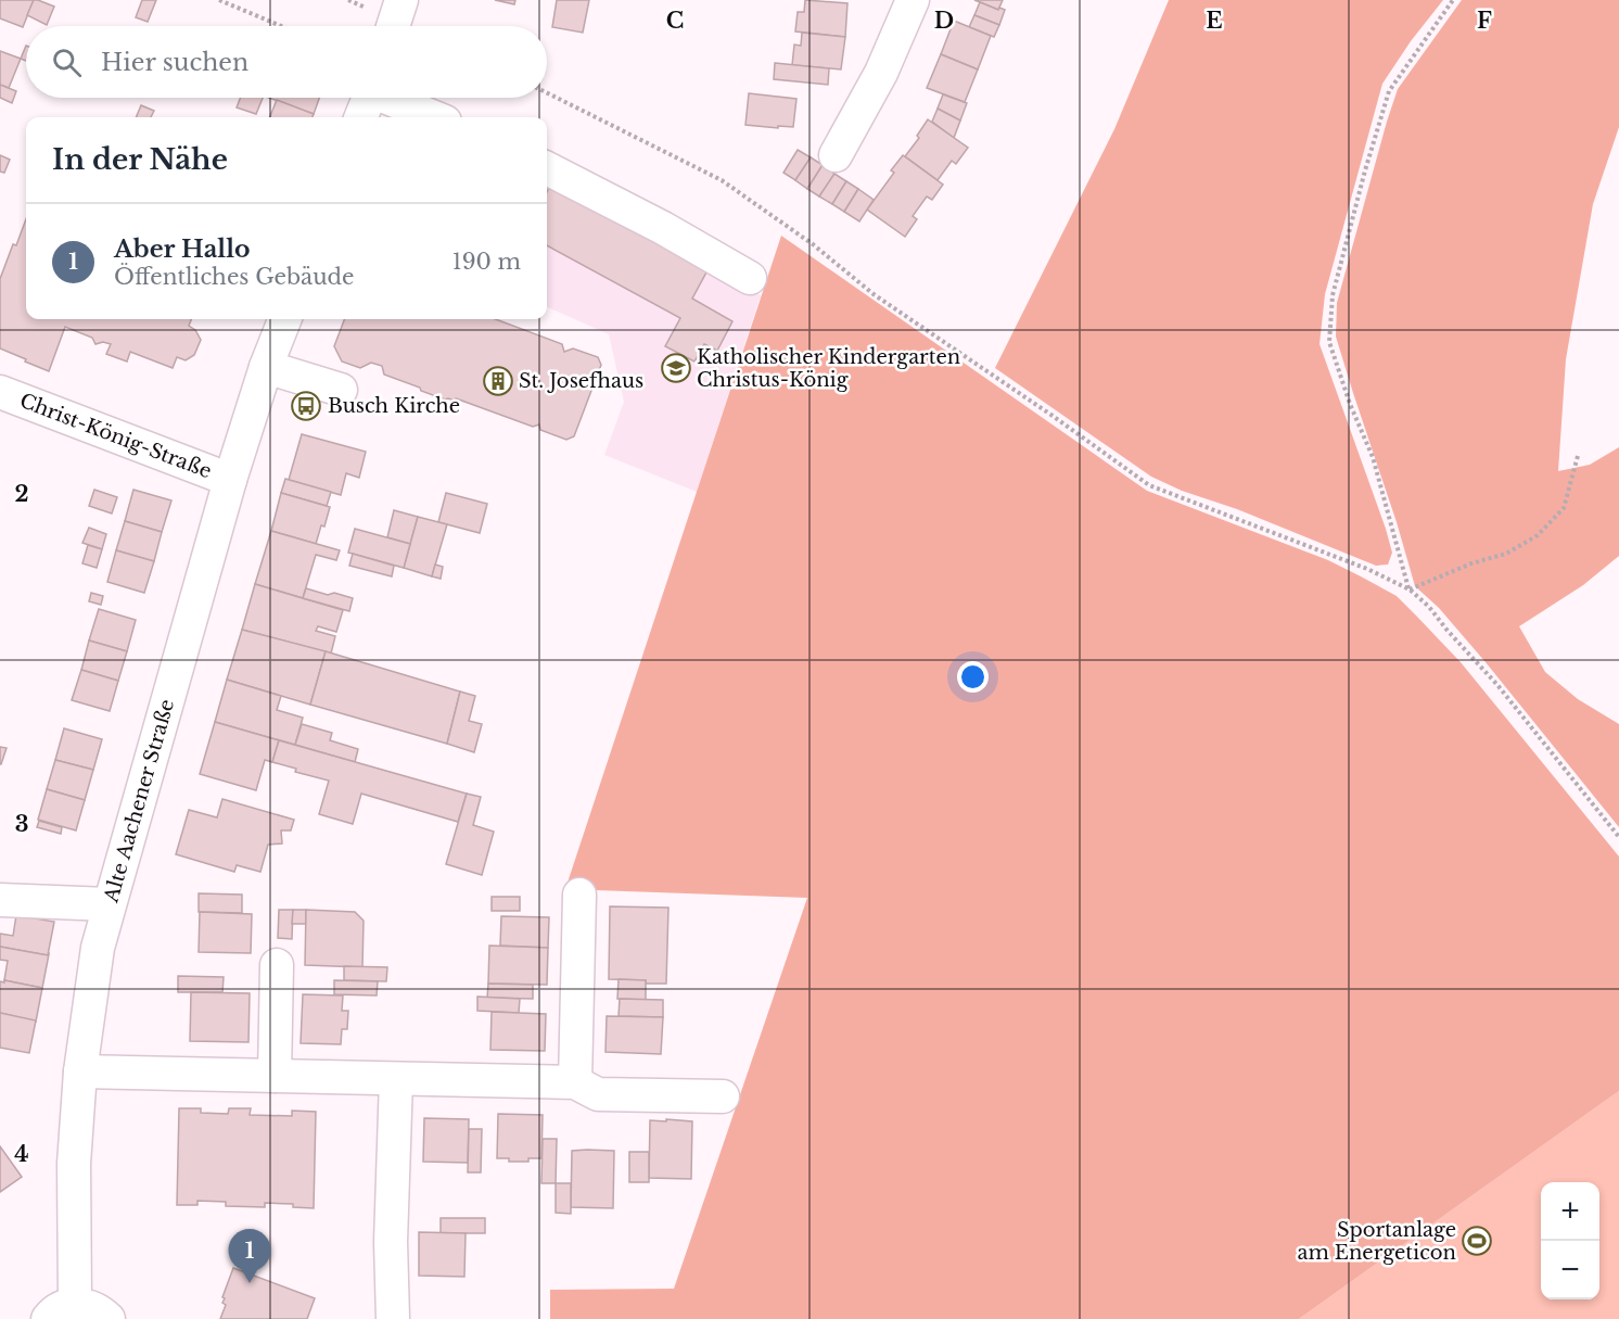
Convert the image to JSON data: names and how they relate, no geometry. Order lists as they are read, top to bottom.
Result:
{
  "streets": {
    "street": ["Christ-König-Straße", "Alte Aachener Straße"]
  },
  "crossings": [
    ["Christ-König-Straße", "Alte Aachener Straße"]
  ],
  "places": {
    "school or university": ["Katholischer Kindergarten Christus-König"],
    "building": ["St. Josefhaus"],
    "bus stop": ["Busch Kirche"],
    "sports": ["Sportanlage am Energeticon"]
  },
  "page": {
    "search": "Hier suchen",
    "heading": "In der Nähe",
    "list": [
      {
        "mark": "1",
        "name": "Aber Hallo",
        "note": "Öffentliches Gebäude",
        "value": "190 m"
      }
    ],
    "map_buttons": ["+", "−"],
    "pins": "1"
  },
  "grid": {
    "columns": [
      "C",
      "D",
      "E",
      "F"
    ],
    "rows": ["2", "3", "4"]
  }
}
